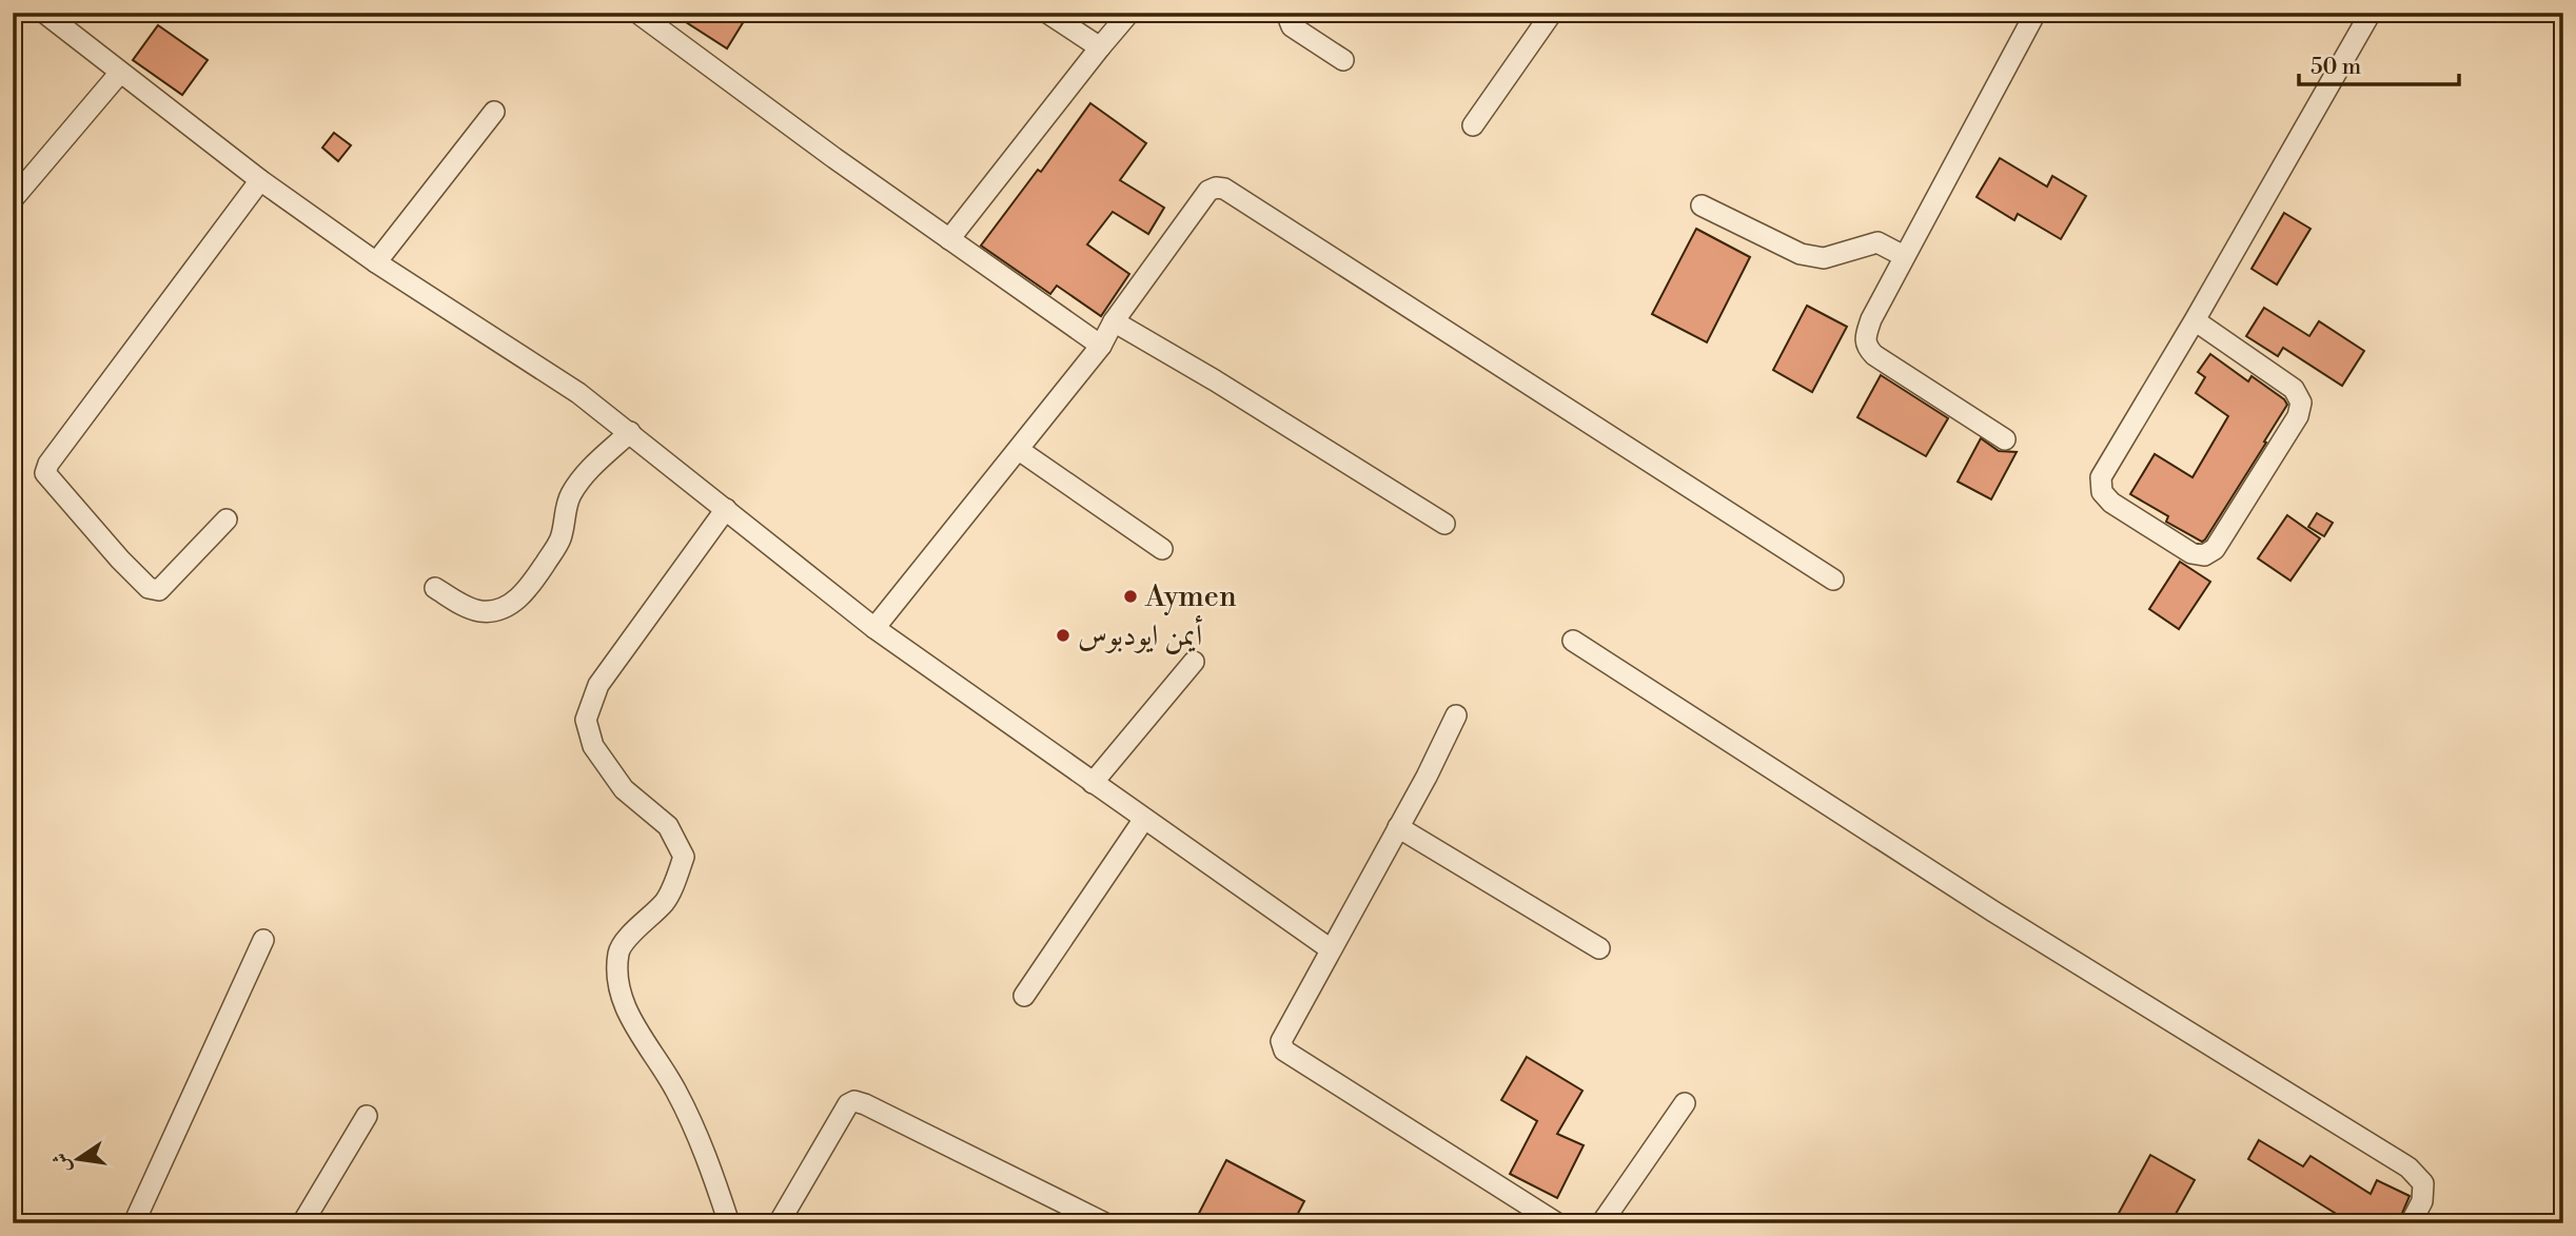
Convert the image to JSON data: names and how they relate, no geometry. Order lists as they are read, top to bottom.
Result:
{
  "places": ["Aymen", "أيمن ايودبوس"],
  "scale_bar": "50 m",
  "north": "left"
}
